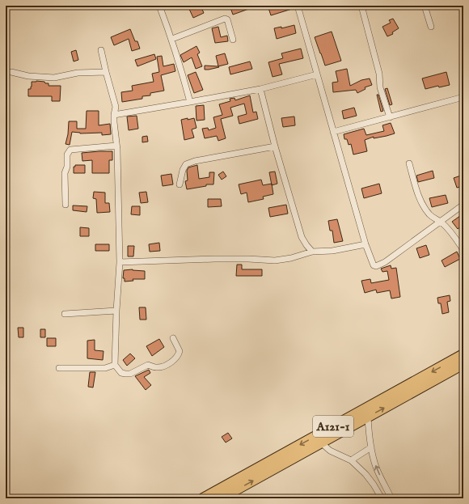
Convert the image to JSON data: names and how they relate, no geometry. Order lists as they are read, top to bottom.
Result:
{
  "streets": {
    "highway": ["A121-1"]
  }
}
